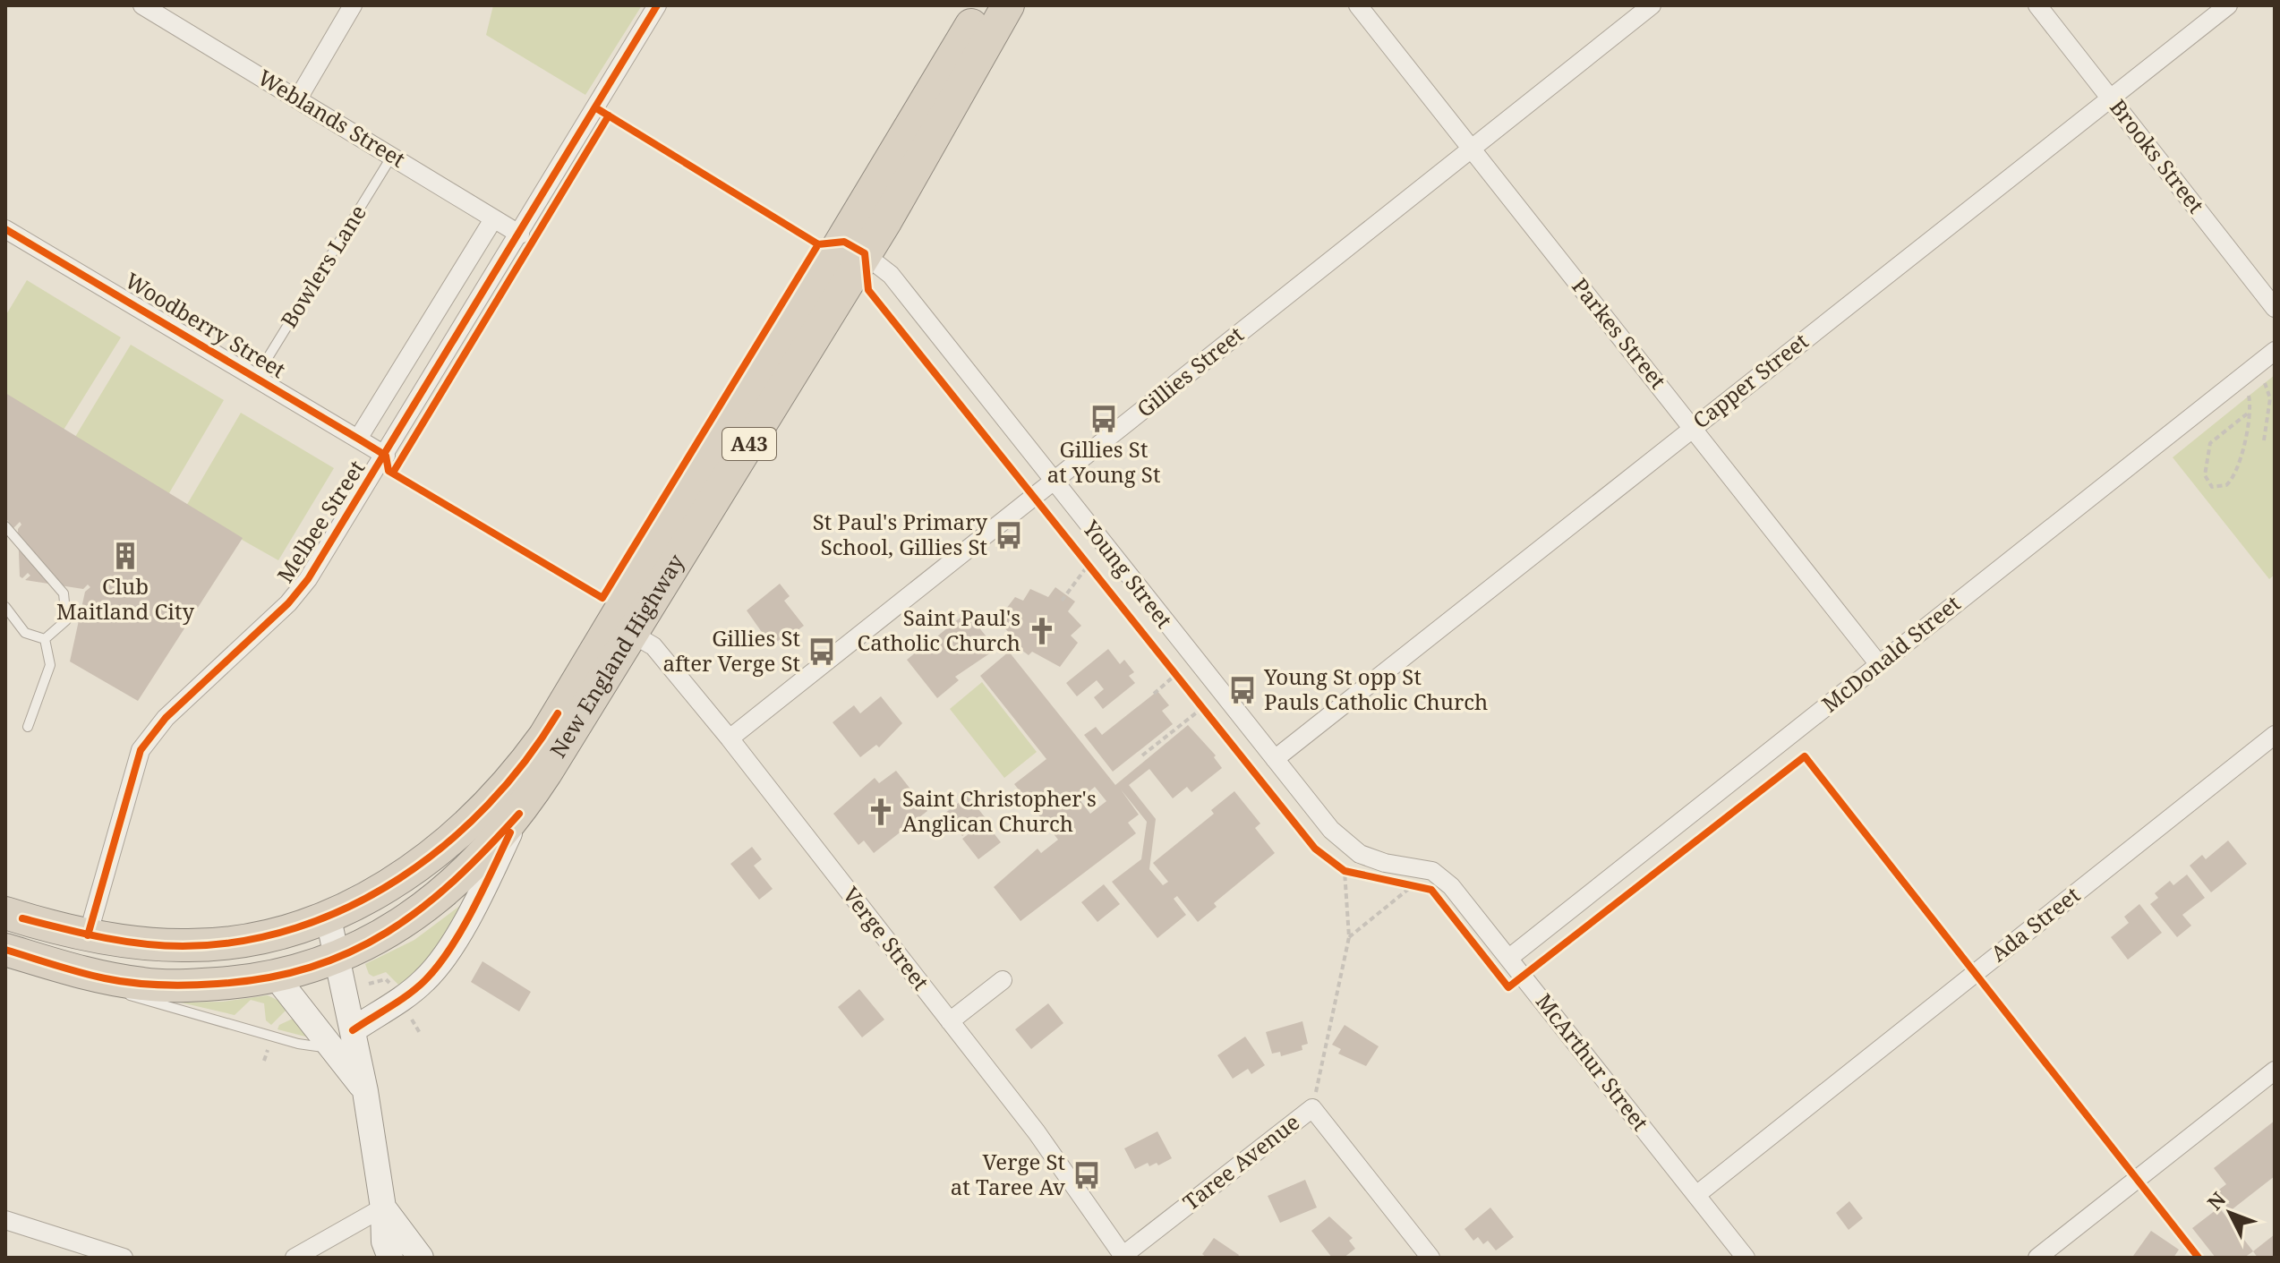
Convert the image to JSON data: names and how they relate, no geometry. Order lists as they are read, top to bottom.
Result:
{
  "streets": {
    "highway": ["A43", "New England Highway"],
    "street": [
      "Weblands Street",
      "Brooks Street",
      "Woodberry Street",
      "Parkes Street",
      "Gillies Street",
      "Capper Street",
      "Melbee Street",
      "Young Street",
      "McDonald Street",
      "Ada Street",
      "Verge Street",
      "McArthur Street",
      "Taree Avenue"
    ],
    "lane": ["Bowlers Lane"]
  },
  "crossings": [
    ["Weblands Street", "Bowlers Lane"],
    ["Weblands Street", "Melbee Street"],
    ["Brooks Street", "Capper Street"],
    ["Bowlers Lane", "Woodberry Street"],
    ["Woodberry Street", "Melbee Street"],
    ["Parkes Street", "Gillies Street"],
    ["Parkes Street", "Capper Street"],
    ["Parkes Street", "McDonald Street"],
    ["Gillies Street", "Young Street"],
    ["Gillies Street", "Verge Street"],
    ["Capper Street", "Young Street"],
    ["Melbee Street", "New England Highway"],
    ["Young Street", "New England Highway"],
    ["Young Street", "McArthur Street"],
    ["McDonald Street", "McArthur Street"],
    ["New England Highway", "Verge Street"],
    ["Ada Street", "McArthur Street"],
    ["Verge Street", "Taree Avenue"]
  ],
  "places": {
    "bus stop": [
      "Gillies St at Young St",
      "St Paul's Primary School, Gillies St",
      "Gillies St after Verge St",
      "Young St opp St Pauls Catholic Church",
      "Verge St at Taree Av"
    ],
    "building": ["Club Maitland City"],
    "church": ["Saint Paul's Catholic Church", "Saint Christopher's Anglican Church"]
  },
  "north": "top left"
}
